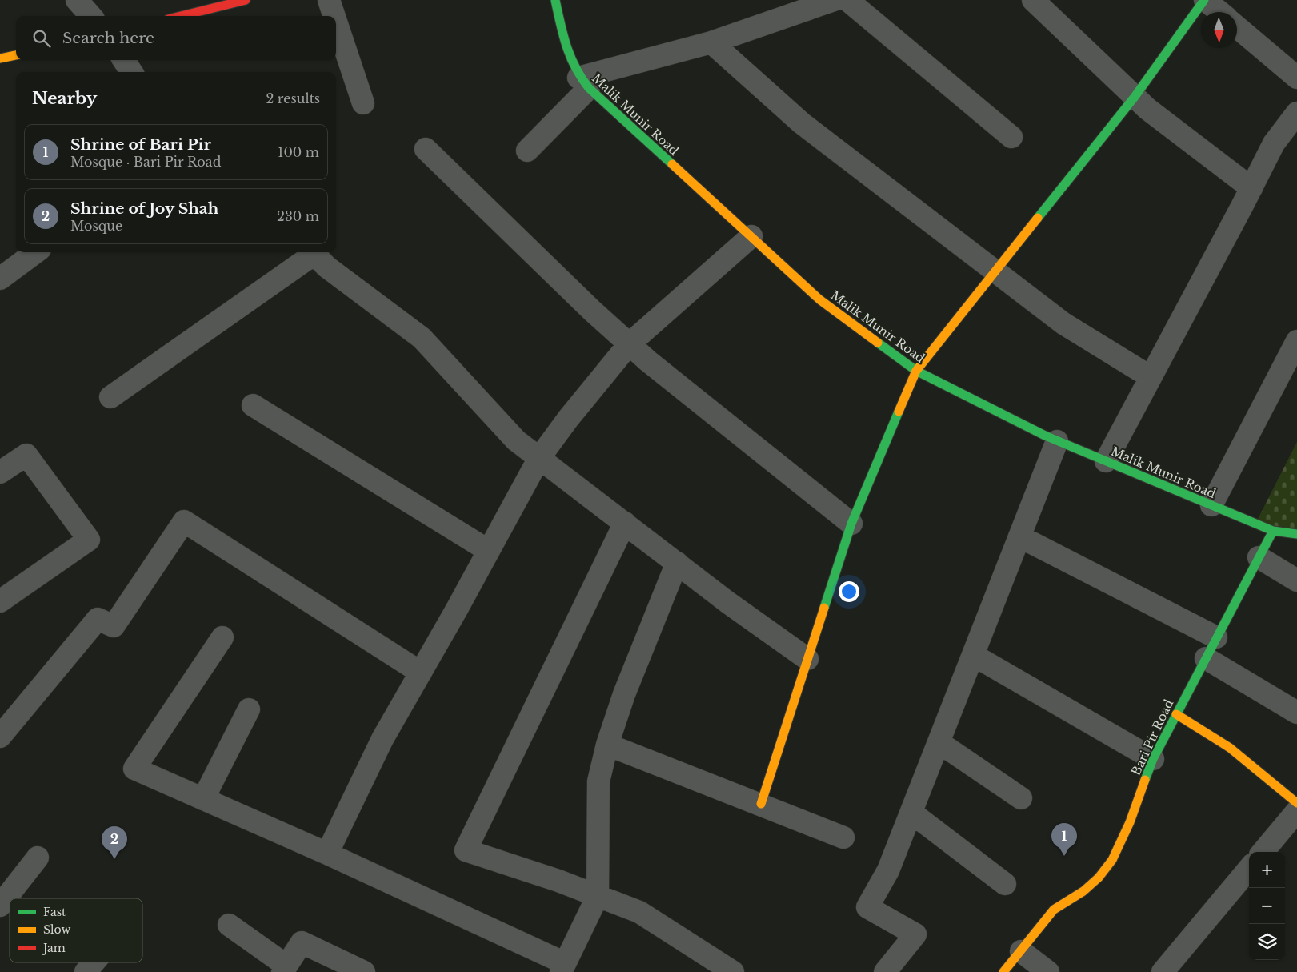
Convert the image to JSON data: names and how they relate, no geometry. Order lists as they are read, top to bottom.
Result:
{
  "streets": {
    "street": ["Malik Munir Road", "Bari Pir Road"]
  },
  "crossings": [
    ["Malik Munir Road", "Bari Pir Road"]
  ],
  "legend": ["Fast", "Slow", "Jam"],
  "north": "bottom",
  "page": {
    "search": "Search here",
    "heading": ["Nearby", "2 results"],
    "list": [
      {
        "mark": "1",
        "name": "Shrine of Bari Pir",
        "note": "Mosque · Bari Pir Road",
        "value": "100 m"
      },
      {
        "mark": "2",
        "name": "Shrine of Joy Shah",
        "note": "Mosque",
        "value": "230 m"
      }
    ],
    "pins": ["1", "2"],
    "map_buttons": ["+", "−"]
  }
}
